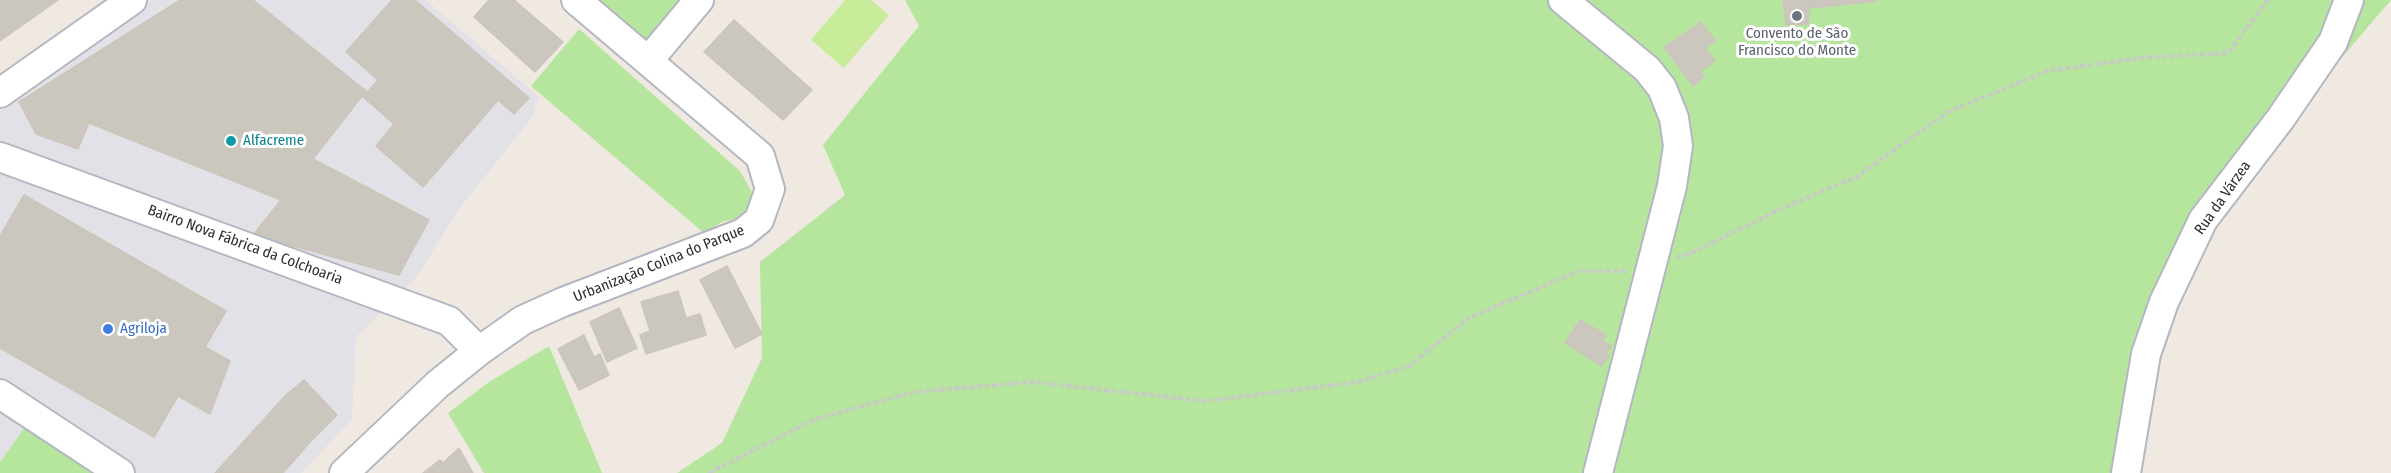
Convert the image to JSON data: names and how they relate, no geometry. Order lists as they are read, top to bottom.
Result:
{
  "streets": {
    "street": ["Rua da Várzea", "Bairro Nova Fábrica da Colchoaria", "Urbanização Colina do Parque"]
  },
  "crossings": [
    ["Bairro Nova Fábrica da Colchoaria", "Urbanização Colina do Parque"]
  ],
  "places": ["Convento de São Francisco do Monte", "Alfacreme", "Agriloja"]
}
